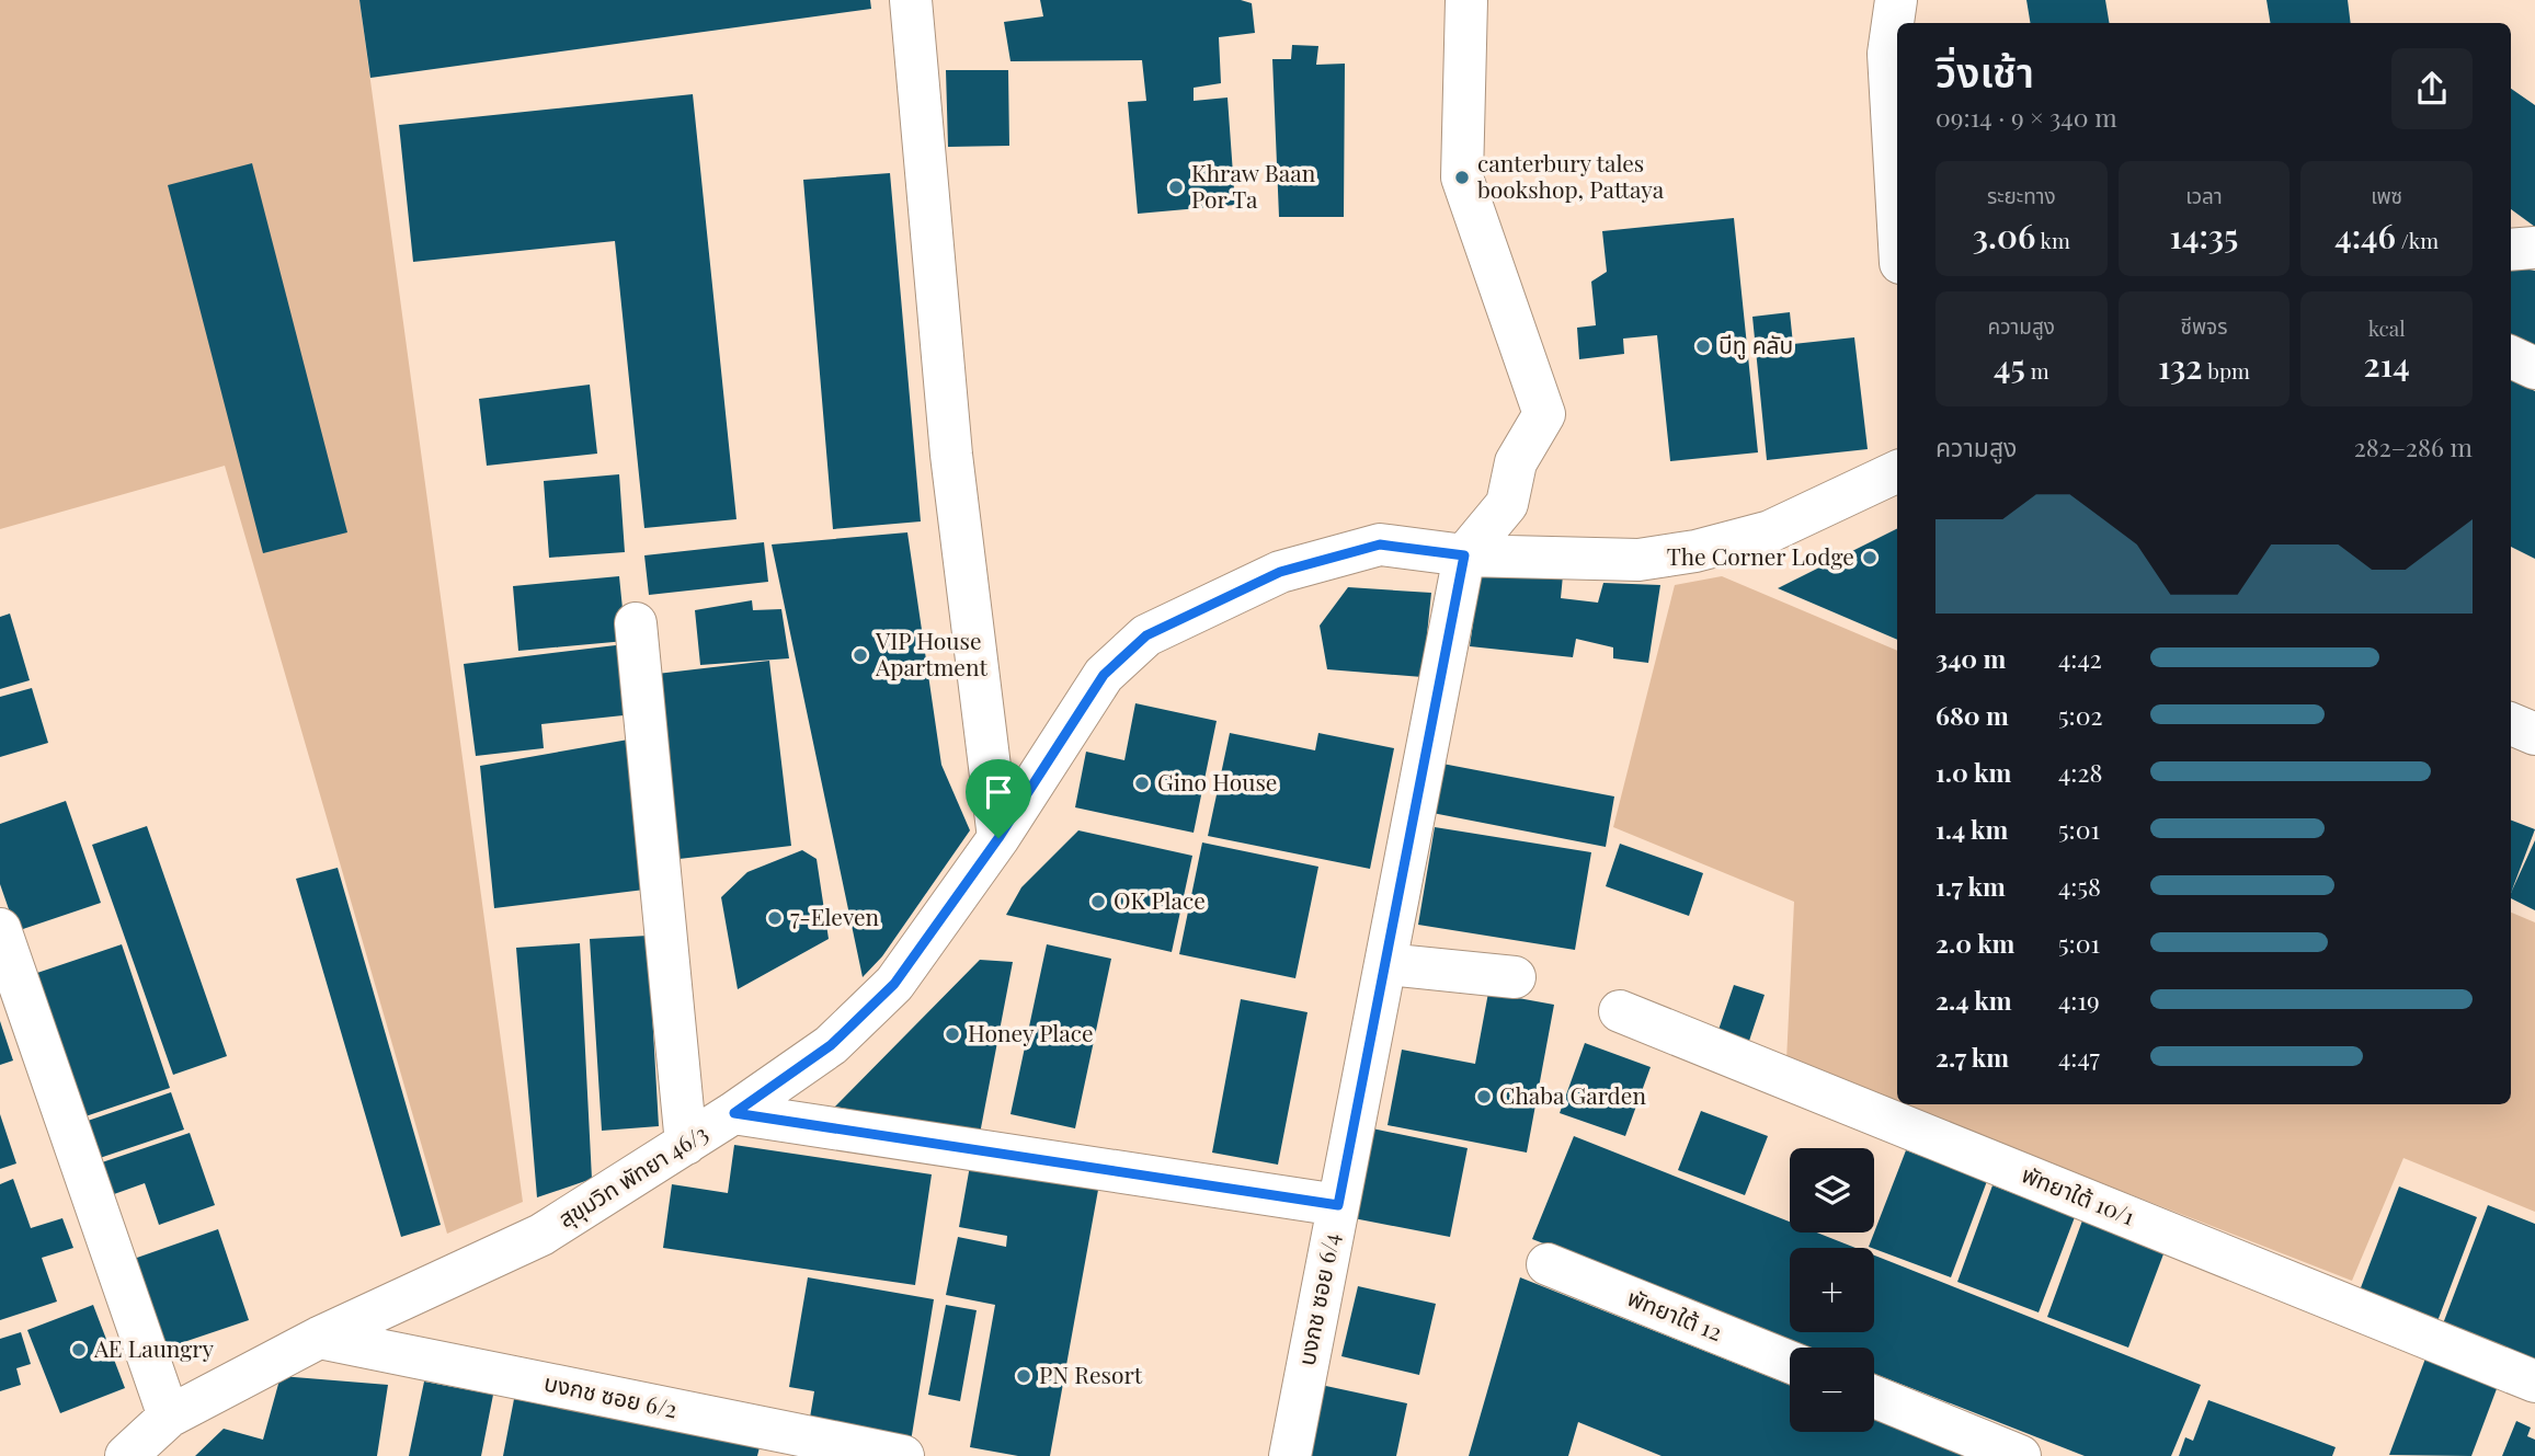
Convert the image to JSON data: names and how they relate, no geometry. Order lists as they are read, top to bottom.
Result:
{
  "streets": {
    "street": [
      "สุขุมวิท พัทยา 46/3",
      "พัทยาใต้ 10/1",
      "บงกช ซอย 6/4",
      "พัทยาใต้ 12",
      "บงกช ซอย 6/2"
    ]
  },
  "crossings": [
    ["สุขุมวิท พัทยา 46/3", "บงกช ซอย 6/4"],
    ["สุขุมวิท พัทยา 46/3", "บงกช ซอย 6/2"]
  ],
  "places": [
    "canterbury tales bookshop, Pattaya",
    "Khraw Baan Por Ta",
    "บีทู คลับ",
    "The Corner Lodge",
    "VIP House Apartment",
    "Gino House",
    "OK Place",
    "7-Eleven",
    "Honey Place",
    "Chaba Garden",
    "AE Laungry",
    "PN Resort"
  ],
  "page": {
    "heading": ["วิ่งเช้า", "09:14 · 9 × 340 m"],
    "stats": [
      ["ระยะทาง", "3.06 km"],
      ["เวลา", "14:35"],
      ["เพซ", "4:46 /km"],
      ["ความสูง", "45 m"],
      ["ชีพจร", "132 bpm"],
      ["kcal", "214"]
    ],
    "chart": ["ความสูง", "282–286 m"],
    "list": [
      {
        "name": "340 m",
        "note": "4:42"
      },
      {
        "name": "680 m",
        "note": "5:02"
      },
      {
        "name": "1.0 km",
        "note": "4:28"
      },
      {
        "name": "1.4 km",
        "note": "5:01"
      },
      {
        "name": "1.7 km",
        "note": "4:58"
      },
      {
        "name": "2.0 km",
        "note": "5:01"
      },
      {
        "name": "2.4 km",
        "note": "4:19"
      },
      {
        "name": "2.7 km",
        "note": "4:47"
      }
    ],
    "map_buttons": ["+", "−"]
  }
}
